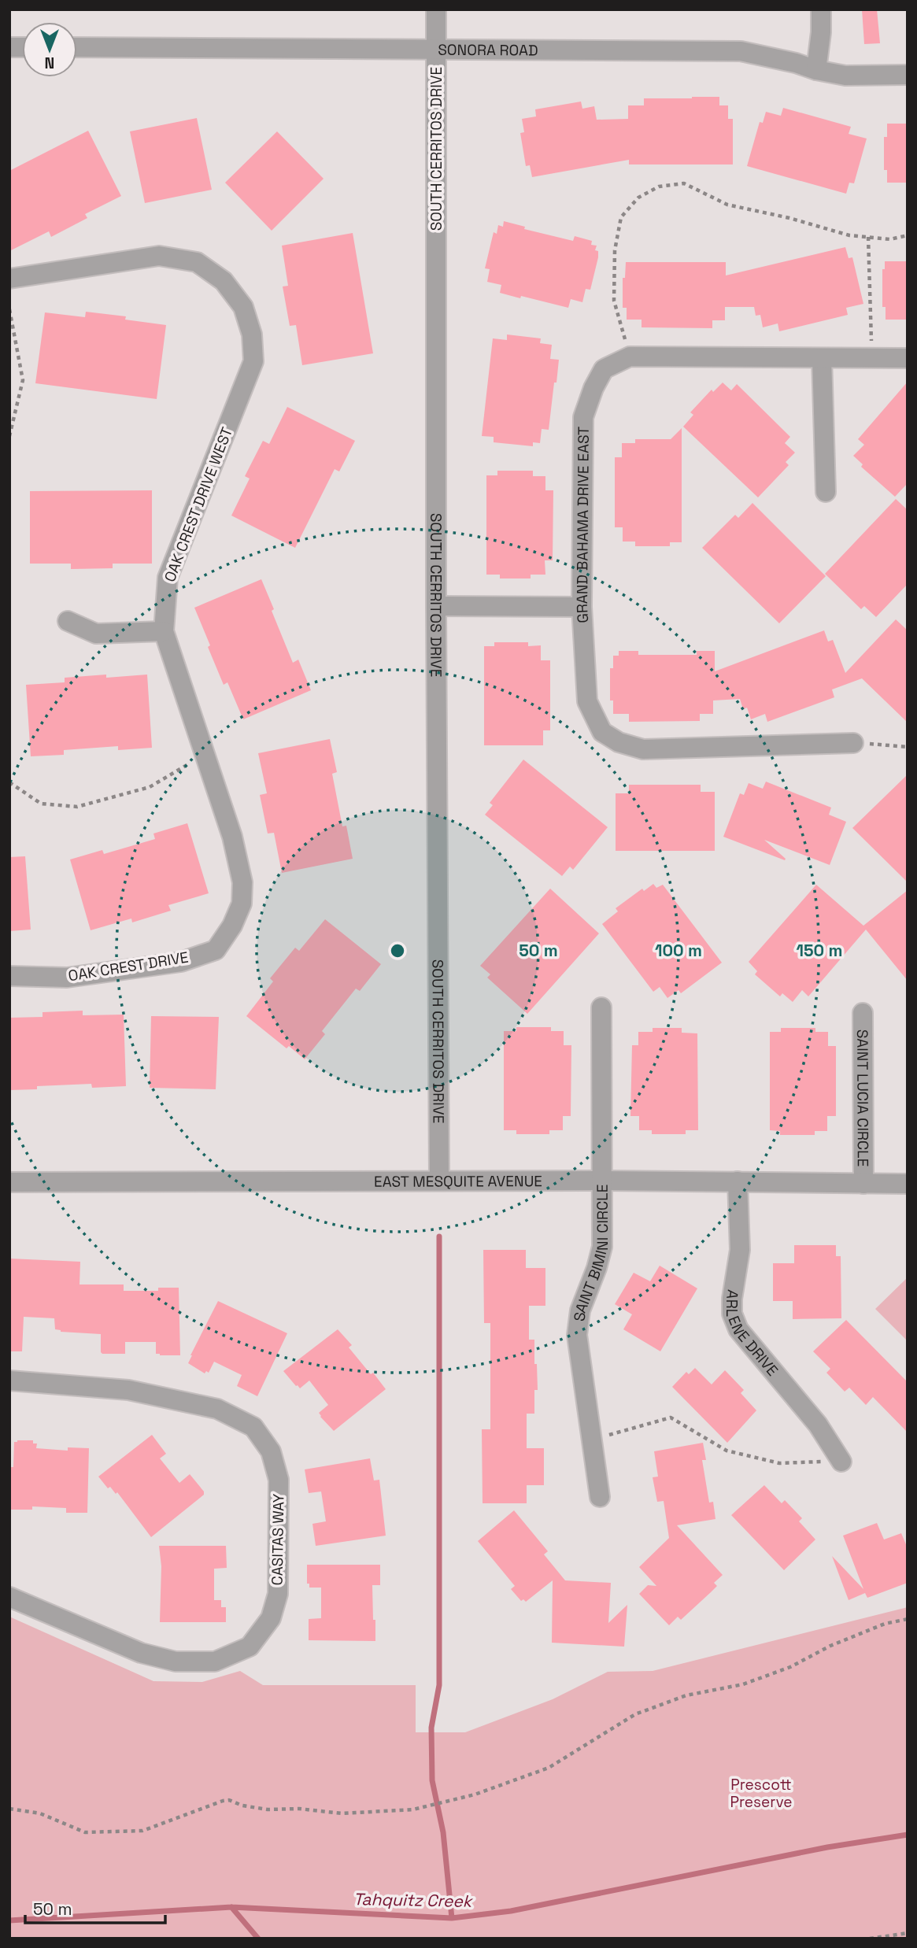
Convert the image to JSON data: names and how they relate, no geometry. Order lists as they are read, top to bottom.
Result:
{
  "streets": {
    "street": [
      "SONORA ROAD",
      "SOUTH CERRITOS DRIVE",
      "OAK CREST DRIVE WEST",
      "GRAND BAHAMA DRIVE EAST",
      "OAK CREST DRIVE",
      "SAINT LUCIA CIRCLE",
      "EAST MESQUITE AVENUE",
      "SAINT BIMINI CIRCLE",
      "ARLENE DRIVE",
      "CASITAS WAY"
    ]
  },
  "crossings": [
    ["SONORA ROAD", "SOUTH CERRITOS DRIVE"],
    ["SOUTH CERRITOS DRIVE", "EAST MESQUITE AVENUE"],
    ["OAK CREST DRIVE WEST", "OAK CREST DRIVE"],
    ["SAINT LUCIA CIRCLE", "EAST MESQUITE AVENUE"],
    ["EAST MESQUITE AVENUE", "SAINT BIMINI CIRCLE"],
    ["EAST MESQUITE AVENUE", "ARLENE DRIVE"]
  ],
  "water": ["Tahquitz Creek"],
  "parks": ["Prescott Preserve"],
  "scale_bar": "50 m",
  "north": "bottom",
  "rings": ["50 m", "100 m", "150 m"]
}
